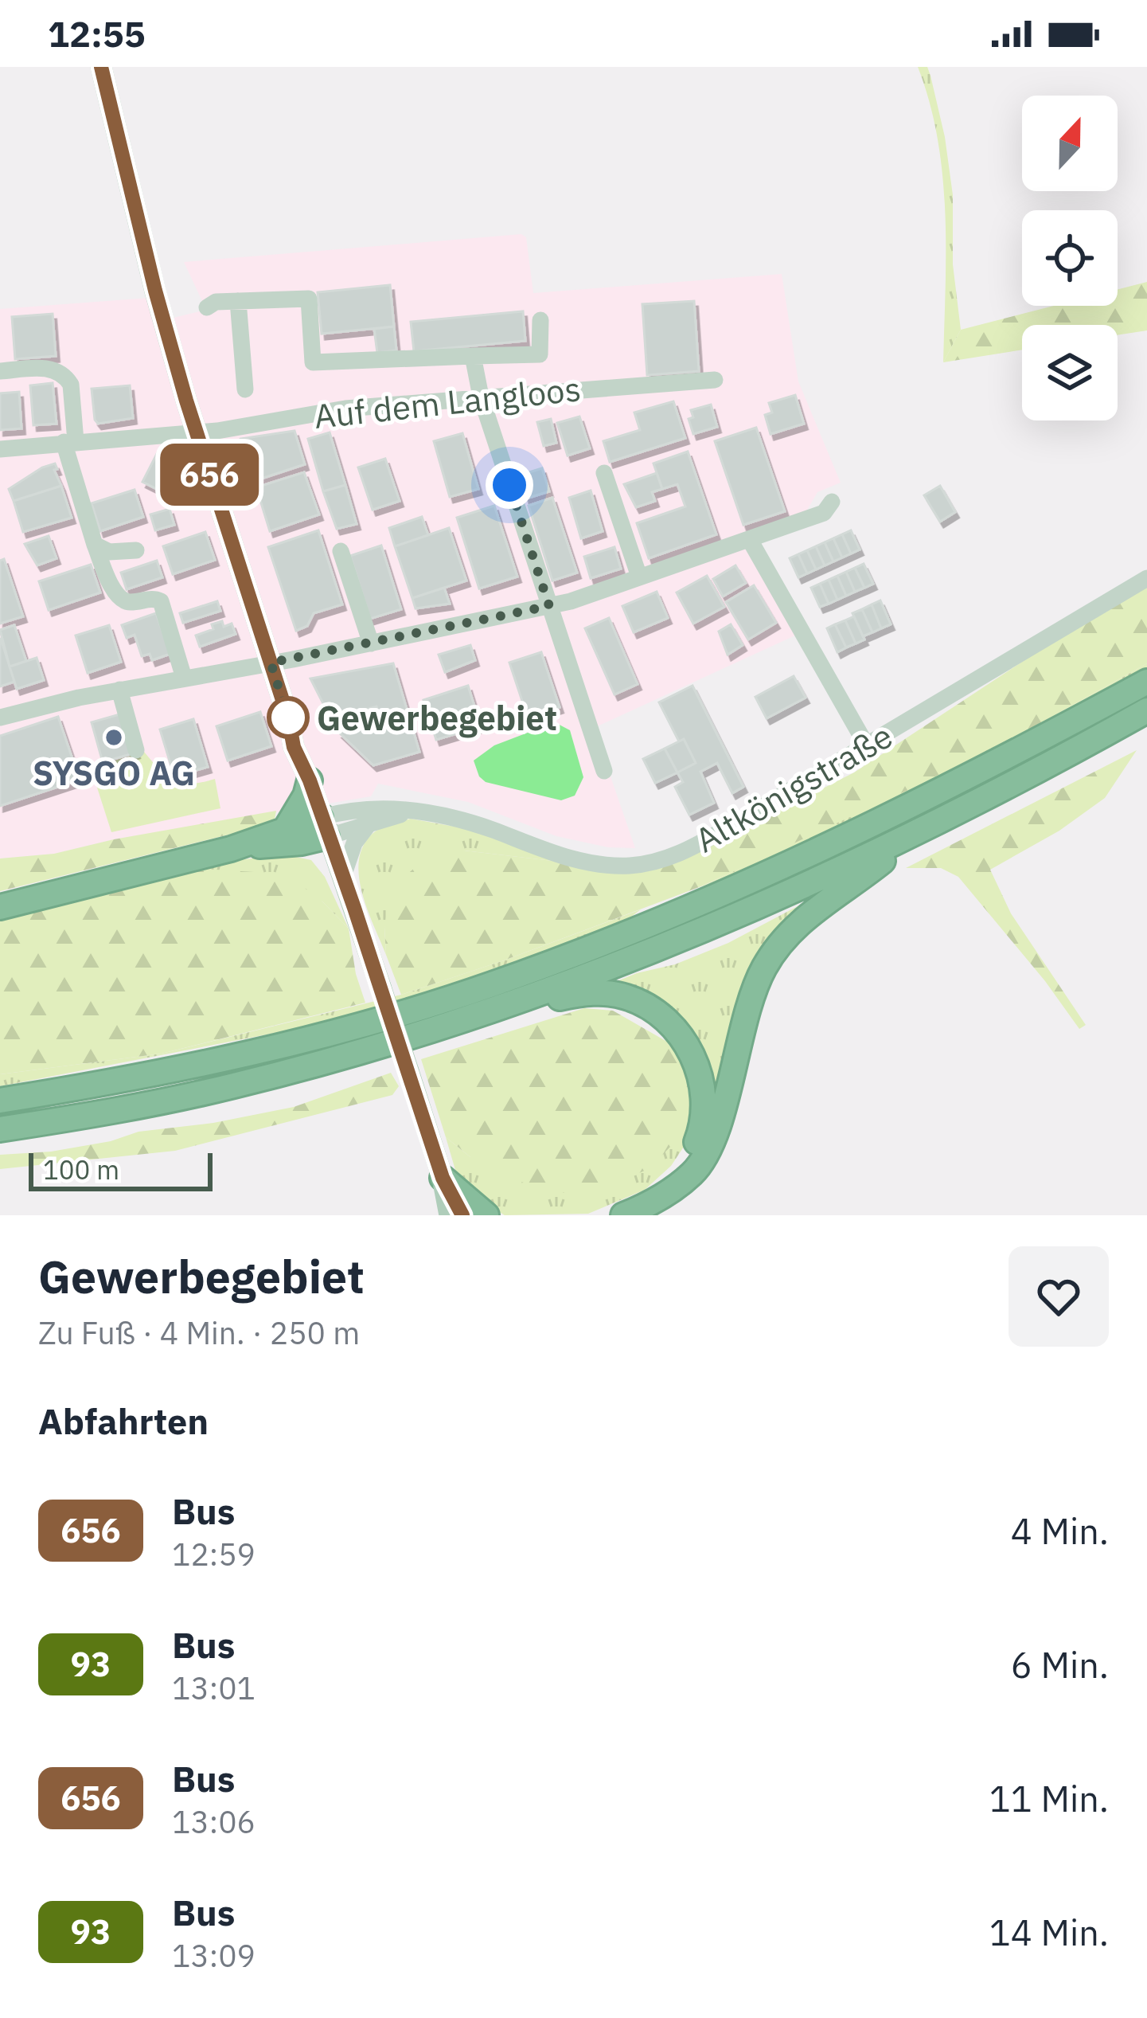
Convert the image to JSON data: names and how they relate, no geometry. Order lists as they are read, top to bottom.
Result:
{
  "streets": {
    "street": ["Auf dem Langloos", "Altkönigstraße"]
  },
  "places": ["Gewerbegebiet", "SYSGO AG"],
  "lines": ["bus line 656"],
  "scale_bar": "100 m",
  "north": "top",
  "page": {
    "status": "12:55",
    "on_map": "656",
    "scale": "100 m",
    "heading": [
      ["Gewerbegebiet", "Zu Fuß · 4 Min. · 250 m"],
      "Abfahrten"
    ],
    "list": [
      {
        "mark": "656",
        "name": "Bus",
        "note": "12:59",
        "value": "4 Min."
      },
      {
        "mark": "93",
        "name": "Bus",
        "note": "13:01",
        "value": "6 Min."
      },
      {
        "mark": "656",
        "name": "Bus",
        "note": "13:06",
        "value": "11 Min."
      },
      {
        "mark": "93",
        "name": "Bus",
        "note": "13:09",
        "value": "14 Min."
      }
    ]
  }
}
